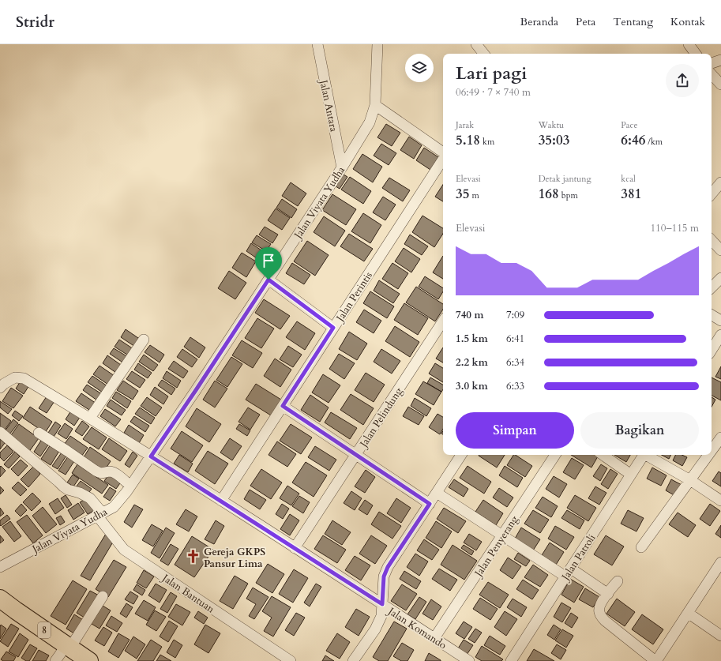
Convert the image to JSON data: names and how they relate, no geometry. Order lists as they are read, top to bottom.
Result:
{
  "streets": {
    "highway": ["8"],
    "street": [
      "Jalan Antara",
      "Jalan Viyata Yudha",
      "Jalan Perintis",
      "Jalan Pelindung",
      "Jalan Penyerang",
      "Jalan Patroli",
      "Jalan Bantuan",
      "Jalan Komando"
    ]
  },
  "crossings": [
    ["Jalan Antara", "Jalan Viyata Yudha"],
    ["Jalan Viyata Yudha", "Jalan Bantuan"],
    ["Jalan Penyerang", "Jalan Komando"]
  ],
  "places": {
    "church": ["Gereja GKPS Pansur Lima"]
  },
  "page": {
    "header": "Stridr",
    "nav": [
      "Beranda",
      "Peta",
      "Tentang",
      "Kontak"
    ],
    "heading": ["Lari pagi", "06:49 · 7 × 740 m"],
    "stats": [
      ["Jarak", "5.18 km"],
      ["Waktu", "35:03"],
      ["Pace", "6:46 /km"],
      ["Elevasi", "35 m"],
      ["Detak jantung", "168 bpm"],
      ["kcal", "381"]
    ],
    "chart": ["Elevasi", "110–115 m"],
    "list": [
      {
        "name": "740 m",
        "note": "7:09"
      },
      {
        "name": "1.5 km",
        "note": "6:41"
      },
      {
        "name": "2.2 km",
        "note": "6:34"
      },
      {
        "name": "3.0 km",
        "note": "6:33"
      }
    ],
    "buttons": ["Simpan", "Bagikan"]
  }
}
